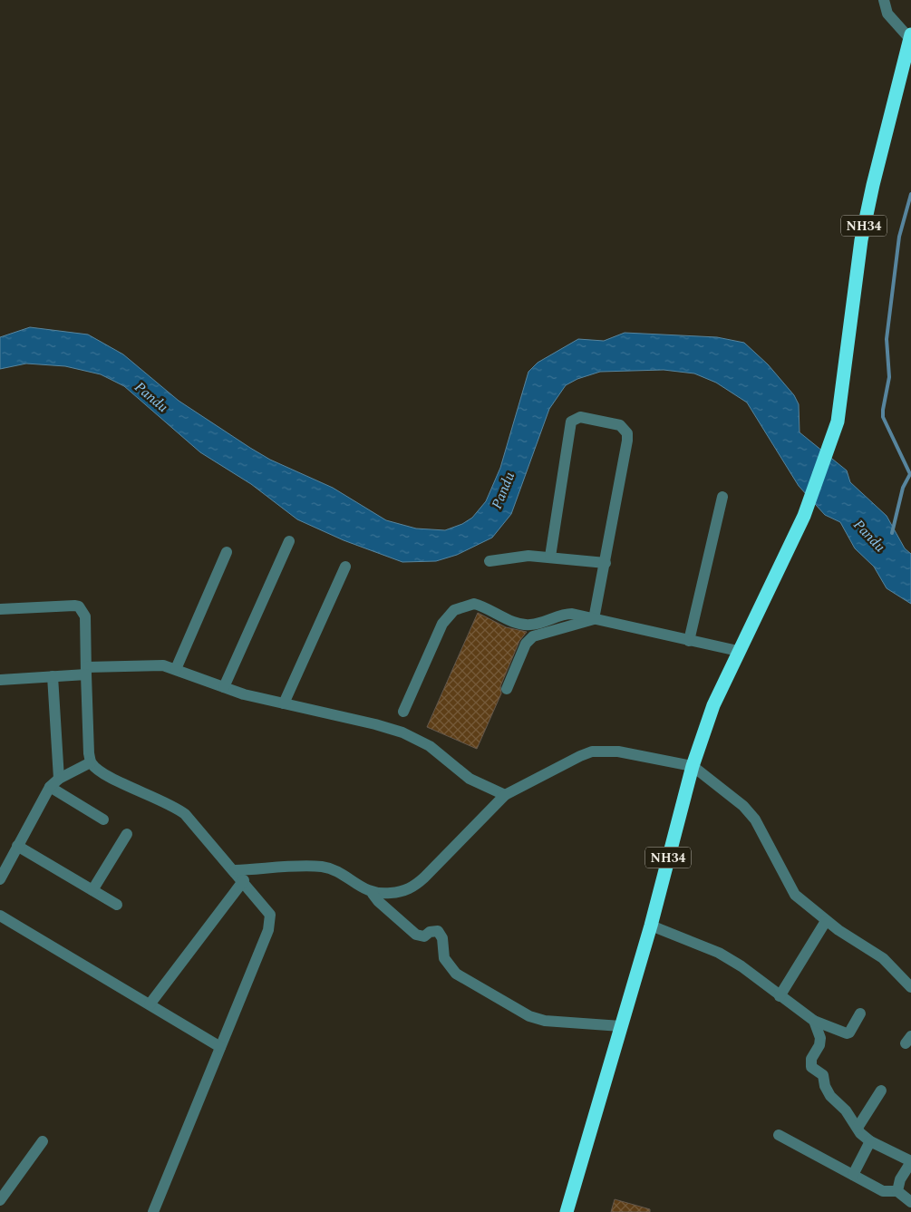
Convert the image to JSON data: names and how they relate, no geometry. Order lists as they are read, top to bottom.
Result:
{
  "streets": {
    "highway": ["NH34"]
  },
  "water": ["Pandu"]
}
